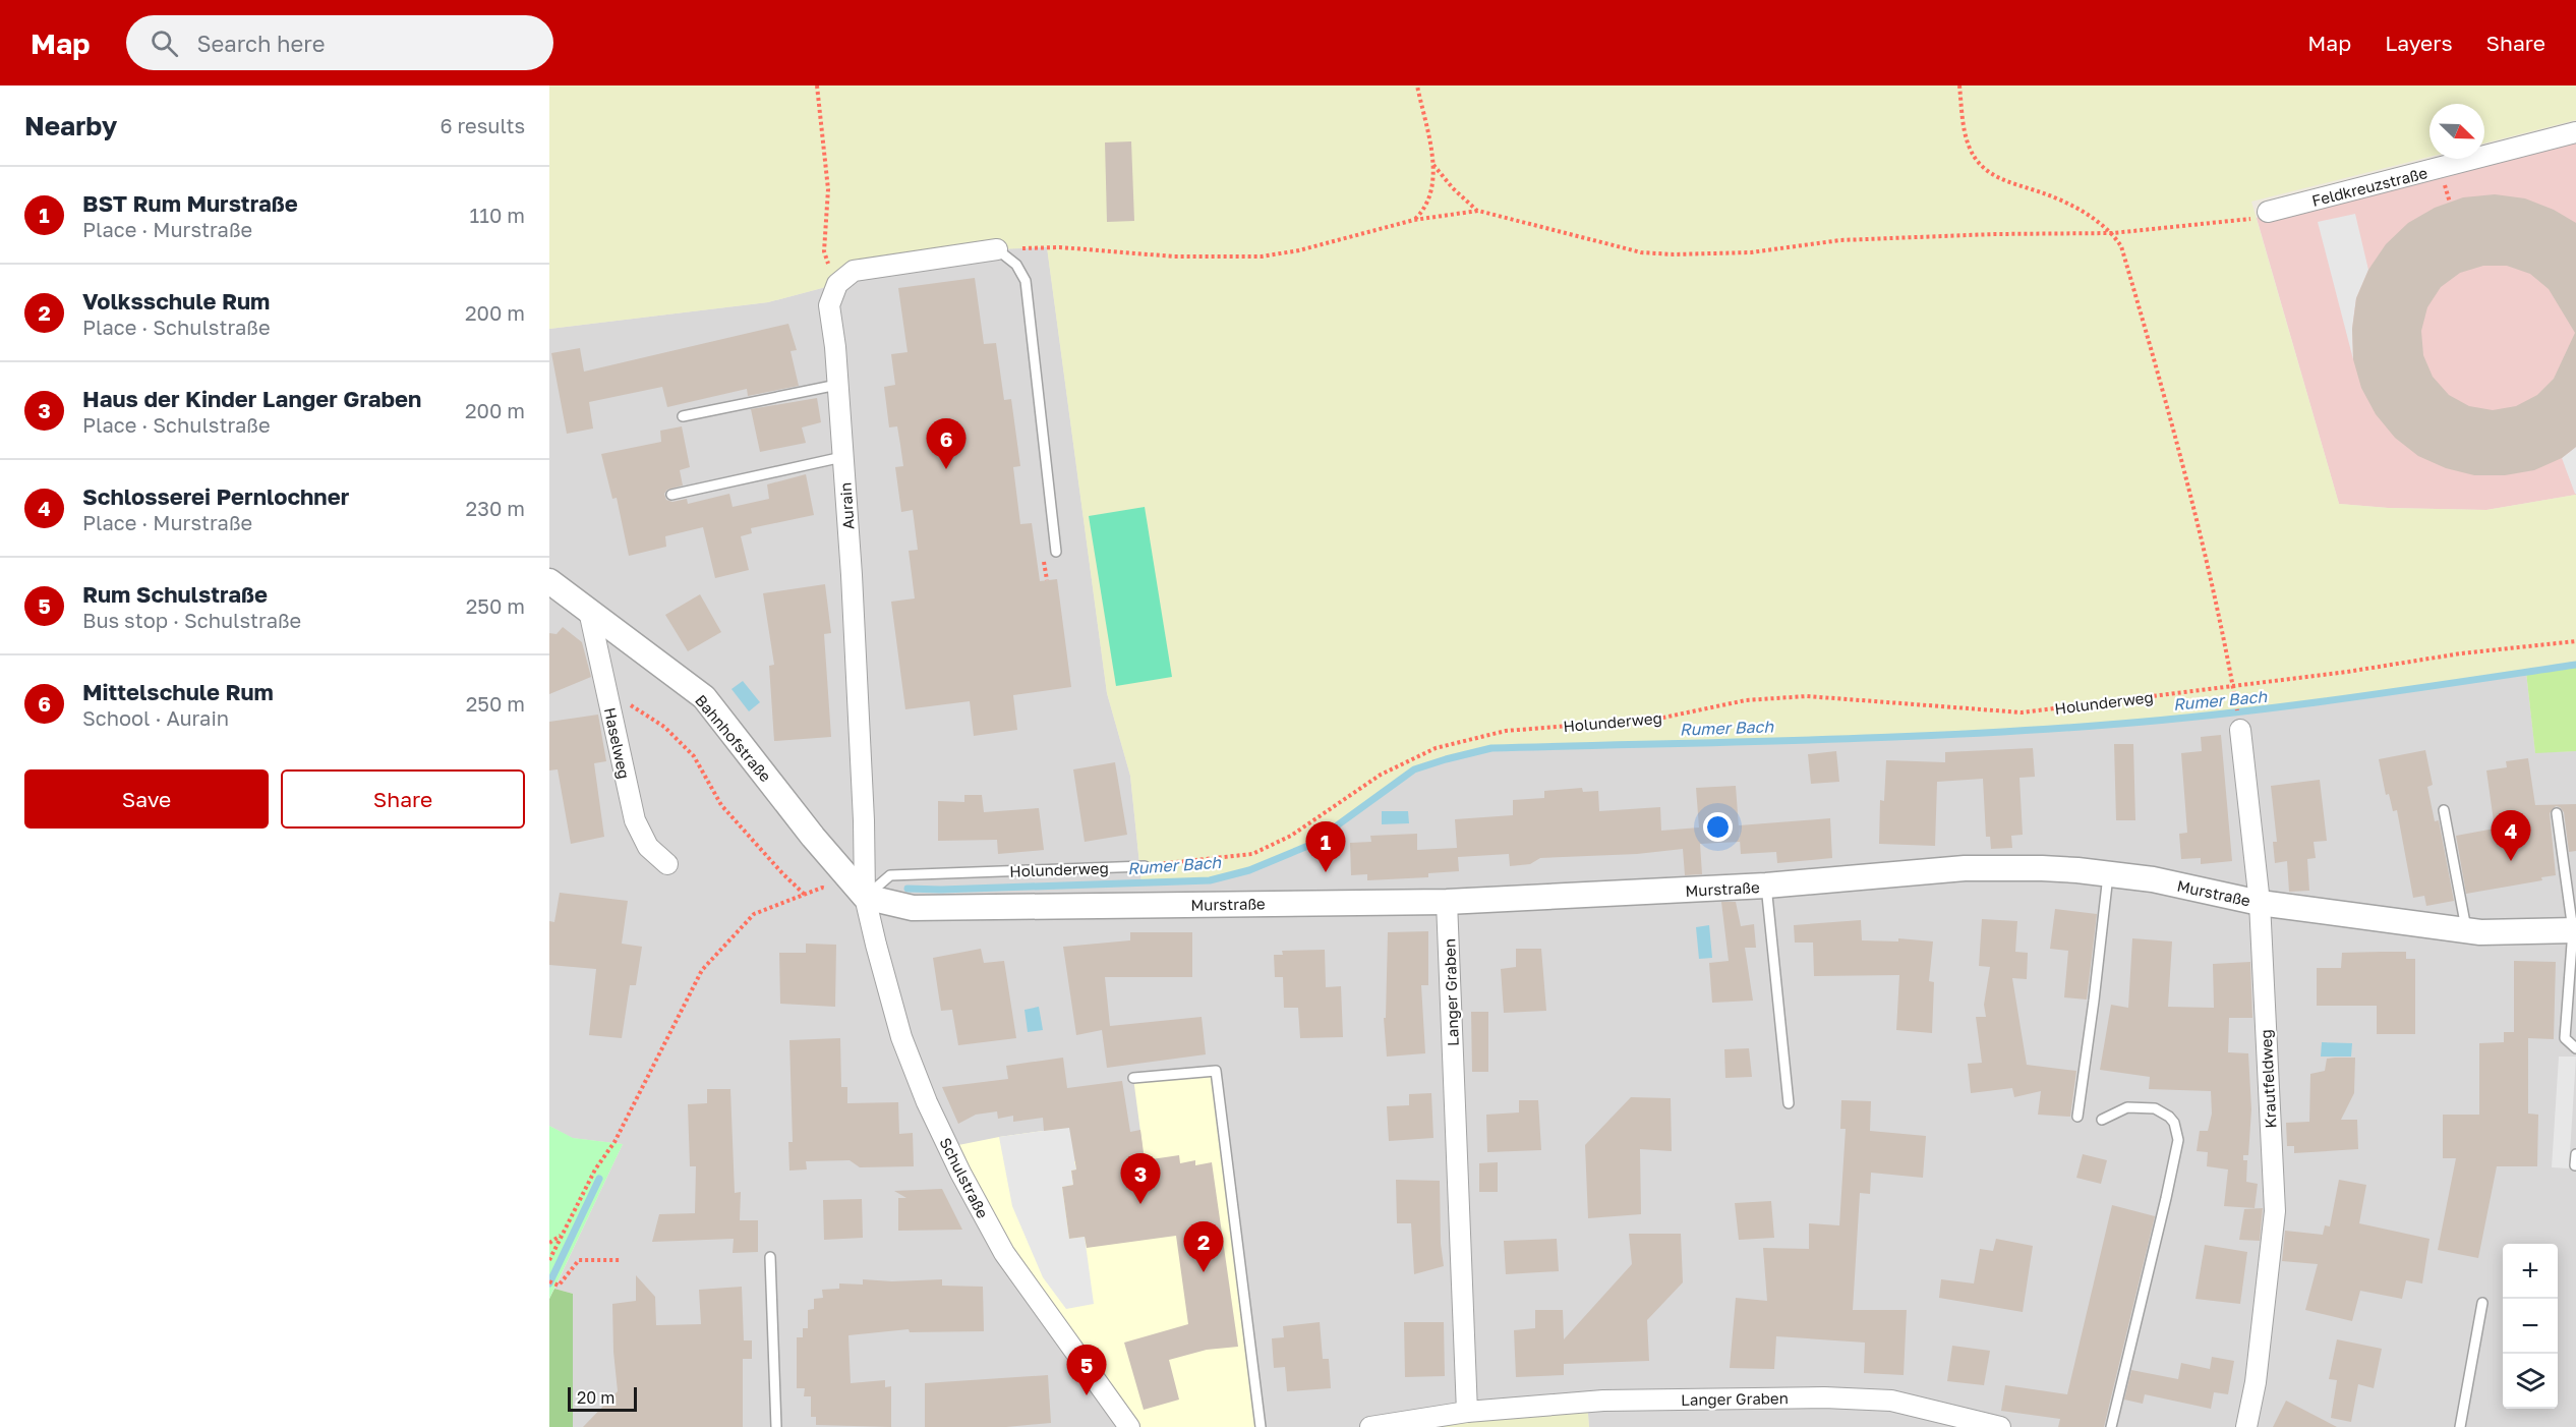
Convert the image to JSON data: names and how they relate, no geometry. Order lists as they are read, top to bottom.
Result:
{
  "streets": {
    "street": [
      "Feldkreuzstraße",
      "Aurain",
      "Bahnhofstraße",
      "Haselweg",
      "Murstraße",
      "Langer Graben",
      "Krautfeldweg",
      "Schulstraße"
    ],
    "lane": ["Holunderweg"]
  },
  "crossings": [
    ["Aurain", "Holunderweg"],
    ["Aurain", "Bahnhofstraße"],
    ["Aurain", "Murstraße"],
    ["Aurain", "Schulstraße"],
    ["Holunderweg", "Bahnhofstraße"],
    ["Holunderweg", "Murstraße"],
    ["Holunderweg", "Schulstraße"],
    ["Bahnhofstraße", "Haselweg"],
    ["Bahnhofstraße", "Murstraße"],
    ["Bahnhofstraße", "Schulstraße"],
    ["Murstraße", "Langer Graben"],
    ["Murstraße", "Krautfeldweg"],
    ["Murstraße", "Schulstraße"]
  ],
  "water": ["Rumer Bach"],
  "scale_bar": "20 m",
  "north": "bottom right",
  "page": {
    "header": "Map",
    "search": "Search here",
    "nav": ["Map", "Layers", "Share"],
    "heading": ["Nearby", "6 results"],
    "list": [
      {
        "mark": "1",
        "name": "BST Rum Murstraße",
        "note": "Place · Murstraße",
        "value": "110 m"
      },
      {
        "mark": "2",
        "name": "Volksschule Rum",
        "note": "Place · Schulstraße",
        "value": "200 m"
      },
      {
        "mark": "3",
        "name": "Haus der Kinder Langer Graben",
        "note": "Place · Schulstraße",
        "value": "200 m"
      },
      {
        "mark": "4",
        "name": "Schlosserei Pernlochner",
        "note": "Place · Murstraße",
        "value": "230 m"
      },
      {
        "mark": "5",
        "name": "Rum Schulstraße",
        "note": "Bus stop · Schulstraße",
        "value": "250 m"
      },
      {
        "mark": "6",
        "name": "Mittelschule Rum",
        "note": "School · Aurain",
        "value": "250 m"
      }
    ],
    "pins": [
      "6",
      "4",
      "1",
      "3",
      "2",
      "5"
    ],
    "buttons": ["Save", "Share"],
    "map_buttons": ["+", "−"],
    "scale": "20 m"
  }
}
